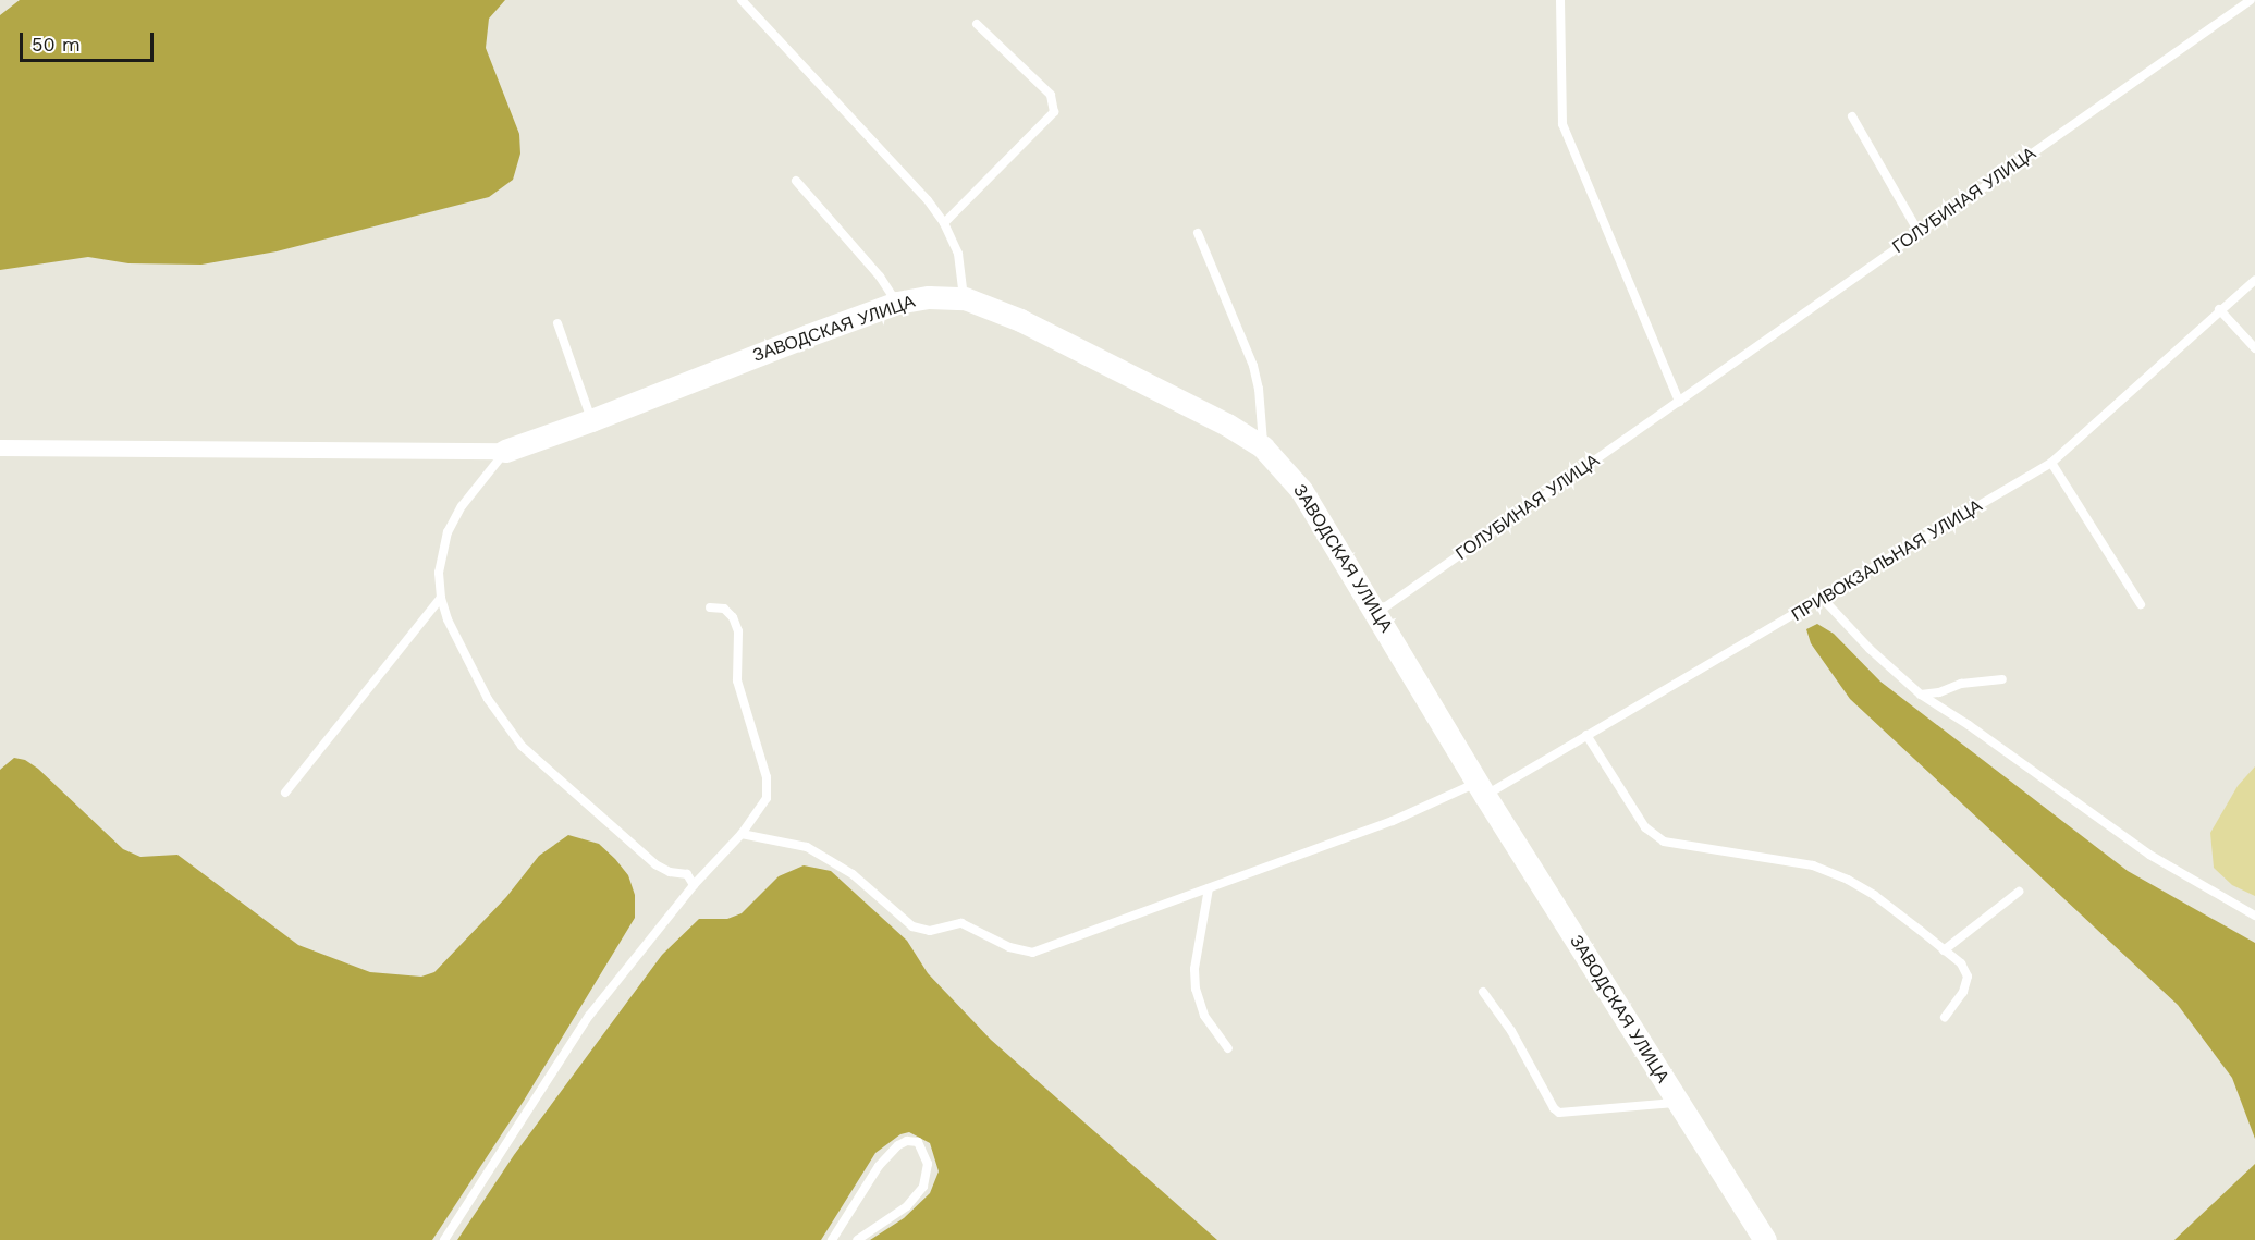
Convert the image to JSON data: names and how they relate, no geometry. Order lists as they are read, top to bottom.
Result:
{
  "streets": {
    "street": ["ЗАВОДСКАЯ УЛИЦА"],
    "lane": ["ГОЛУБИНАЯ УЛИЦА", "ПРИВОКЗАЛЬНАЯ УЛИЦА"]
  },
  "crossings": [
    ["ГОЛУБИНАЯ УЛИЦА", "ЗАВОДСКАЯ УЛИЦА"],
    ["ЗАВОДСКАЯ УЛИЦА", "ПРИВОКЗАЛЬНАЯ УЛИЦА"]
  ],
  "scale_bar": "50 m"
}
